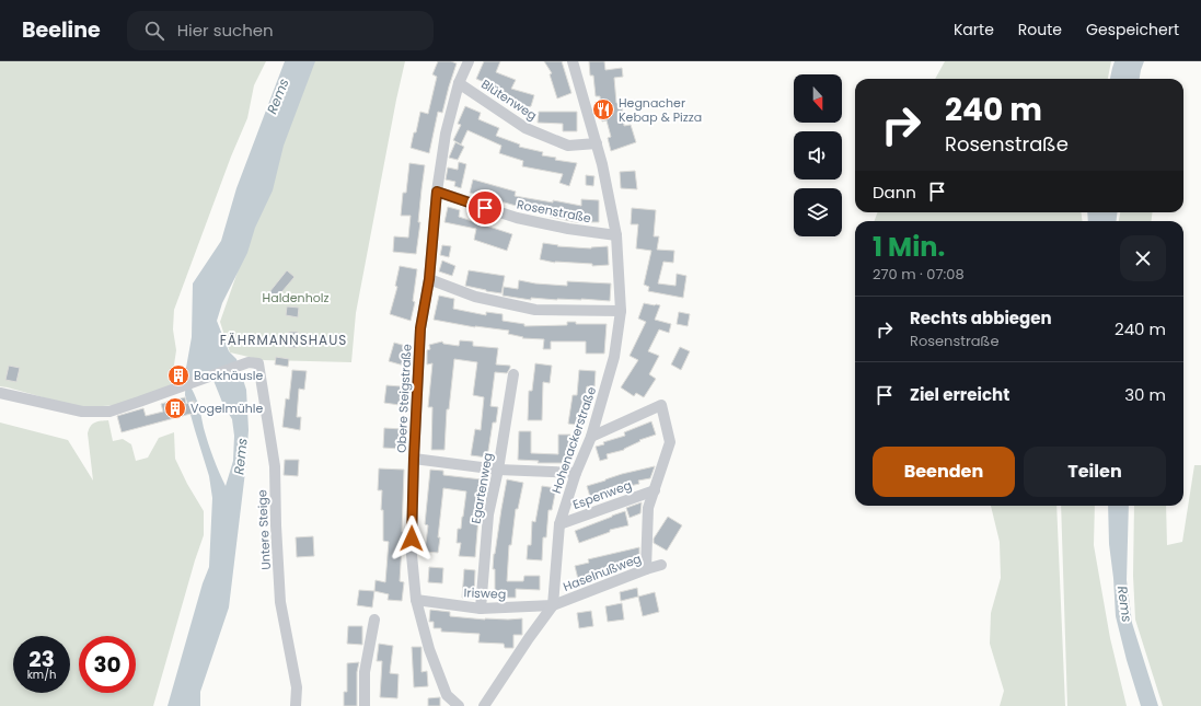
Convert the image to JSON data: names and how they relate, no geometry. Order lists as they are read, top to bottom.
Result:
{
  "streets": {
    "street": [
      "Blütenweg",
      "Rosenstraße",
      "Obere Steigstraße",
      "Hohenackerstraße",
      "Egartenweg",
      "Espenweg",
      "Untere Steige",
      "Haselnußweg",
      "Irisweg"
    ]
  },
  "crossings": [
    ["Blütenweg", "Obere Steigstraße"],
    ["Blütenweg", "Hohenackerstraße"],
    ["Rosenstraße", "Obere Steigstraße"],
    ["Rosenstraße", "Hohenackerstraße"],
    ["Obere Steigstraße", "Irisweg"],
    ["Hohenackerstraße", "Espenweg"],
    ["Hohenackerstraße", "Haselnußweg"],
    ["Hohenackerstraße", "Irisweg"],
    ["Egartenweg", "Irisweg"],
    ["Haselnußweg", "Irisweg"]
  ],
  "districts": ["FÄHRMANNSHAUS"],
  "water": ["Rems"],
  "parks": ["Haldenholz"],
  "places": {
    "restaurant": ["Hegnacher Kebap & Pizza"],
    "building": ["Backhäusle", "Vogelmühle"]
  },
  "north": "bottom",
  "page": {
    "header": "Beeline",
    "search": "Hier suchen",
    "nav": ["Karte", "Route", "Gespeichert"],
    "turn": ["240 m", "Rosenstraße"],
    "then": "Dann",
    "heading": ["1 Min.", "270 m · 07:08"],
    "list": [
      {
        "name": "Rechts abbiegen",
        "note": "Rosenstraße",
        "value": "240 m"
      },
      {
        "name": "Ziel erreicht",
        "value": "30 m"
      }
    ],
    "buttons": ["Beenden", "Teilen"],
    "speed": "23 km/h",
    "limit": "30"
  }
}
